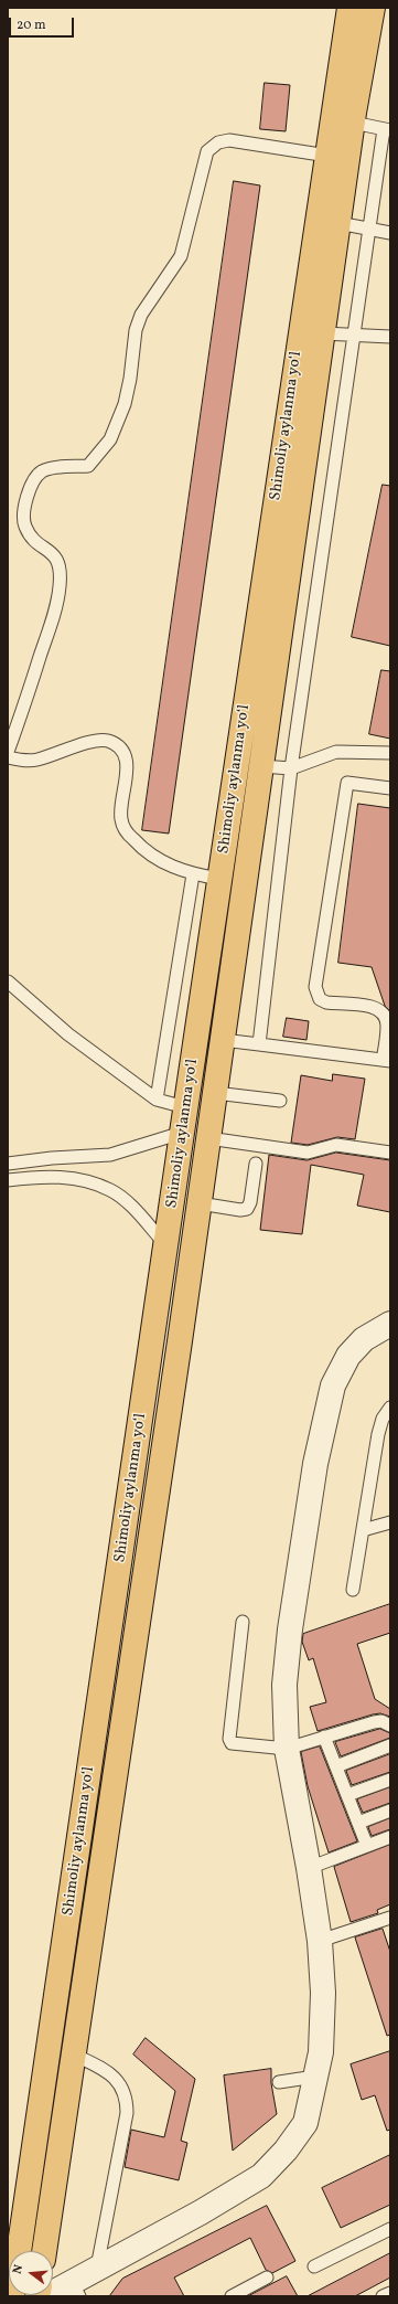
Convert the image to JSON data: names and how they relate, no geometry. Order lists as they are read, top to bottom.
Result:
{
  "streets": {
    "main road": ["Shimoliy aylanma yoʻl"]
  },
  "scale_bar": "20 m",
  "north": "left"
}
